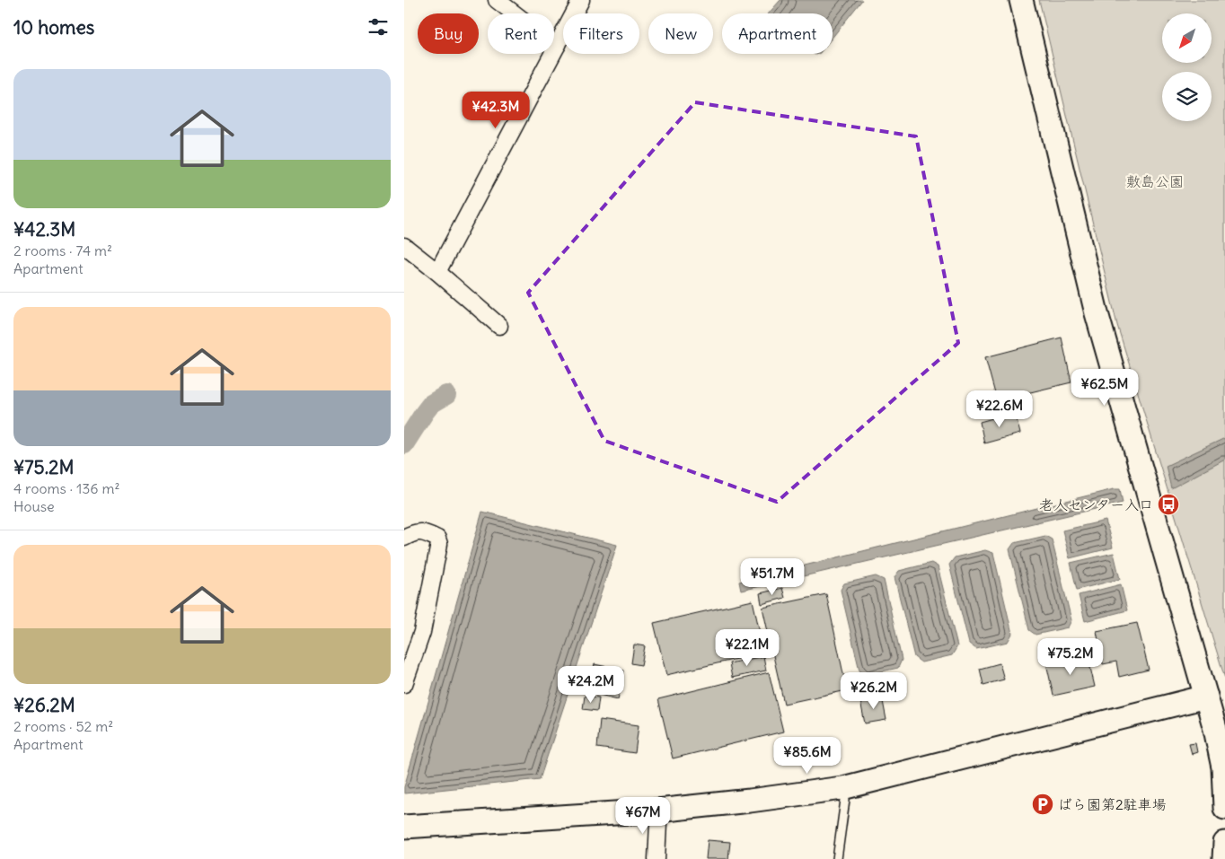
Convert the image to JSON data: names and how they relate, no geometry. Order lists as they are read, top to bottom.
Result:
{
  "parks": ["敷島公園"],
  "places": {
    "bus stop": ["老人センター入口"],
    "parking": ["ばら園第2駐車場"]
  },
  "north": "bottom left",
  "page": {
    "heading": "10 homes",
    "chip": [
      "Buy",
      "Rent",
      "Filters",
      "New",
      "Apartment"
    ],
    "list": [
      {
        "name": "¥42.3M",
        "note": "2 rooms · 74 m² · Apartment"
      },
      {
        "name": "¥75.2M",
        "note": "4 rooms · 136 m² · House"
      },
      {
        "name": "¥26.2M",
        "note": "2 rooms · 52 m² · Apartment"
      }
    ],
    "price": [
      "¥42.3M",
      "¥62.5M",
      "¥22.6M",
      "¥51.7M",
      "¥22.1M",
      "¥75.2M",
      "¥24.2M",
      "¥26.2M",
      "¥85.6M",
      "¥67M"
    ]
  }
}
